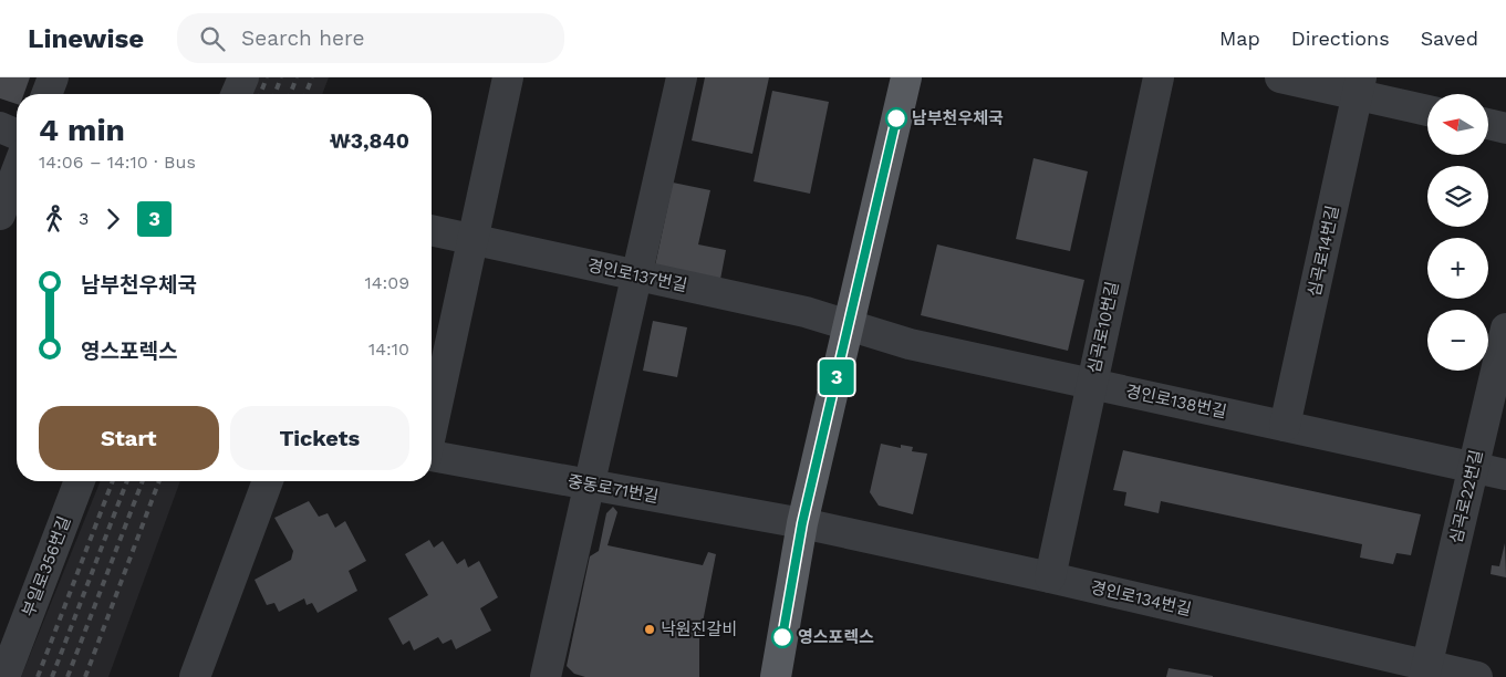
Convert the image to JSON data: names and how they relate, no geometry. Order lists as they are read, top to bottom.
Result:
{
  "streets": {
    "street": [
      "심곡로14번길",
      "경인로137번길",
      "심곡로10번길",
      "경인로138번길",
      "중동로71번길",
      "심곡로22번길",
      "부일로356번길",
      "경인로134번길"
    ]
  },
  "crossings": [
    ["심곡로14번길", "경인로138번길"],
    ["경인로137번길", "경인로138번길"],
    ["심곡로10번길", "경인로138번길"],
    ["심곡로10번길", "경인로134번길"],
    ["경인로138번길", "심곡로22번길"],
    ["중동로71번길", "경인로134번길"],
    ["심곡로22번길", "경인로134번길"]
  ],
  "places": ["남부천우체국", "낙원진갈비", "영스포렉스"],
  "lines": ["bus line 3"],
  "north": "left",
  "page": {
    "header": "Linewise",
    "search": "Search here",
    "nav": ["Map", "Directions", "Saved"],
    "on_map": "3",
    "map_buttons": ["+", "−"],
    "heading": ["4 min", "14:06 – 14:10 · Bus", "₩3,840"],
    "legs": ["3", "3"],
    "list": [
      {
        "name": "남부천우체국",
        "value": "14:09"
      },
      {
        "name": "영스포렉스",
        "value": "14:10"
      }
    ],
    "buttons": ["Start", "Tickets"]
  }
}
